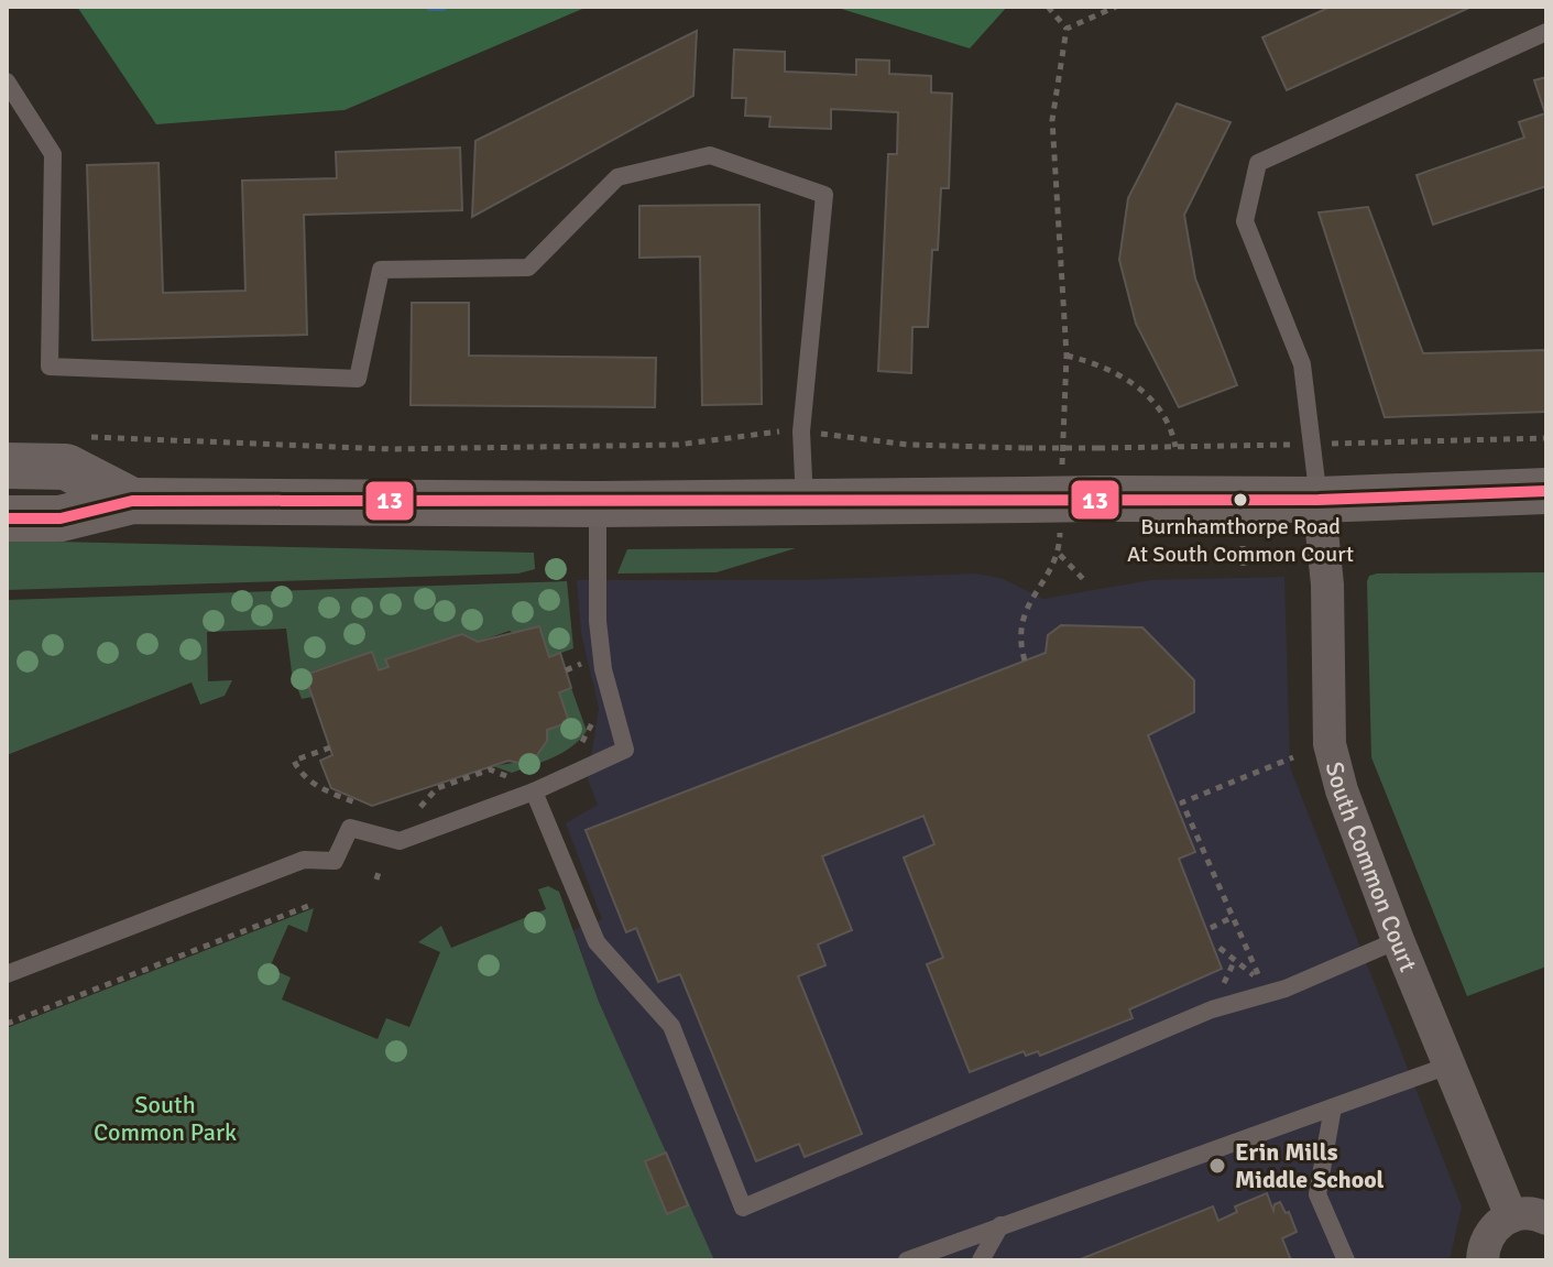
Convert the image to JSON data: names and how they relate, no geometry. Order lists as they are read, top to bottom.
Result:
{
  "streets": {
    "street": ["South Common Court"]
  },
  "parks": ["South Common Park"],
  "places": ["Burnhamthorpe Road At South Common Court", "Erin Mills Middle School"],
  "lines": ["transit line 13"]
}
